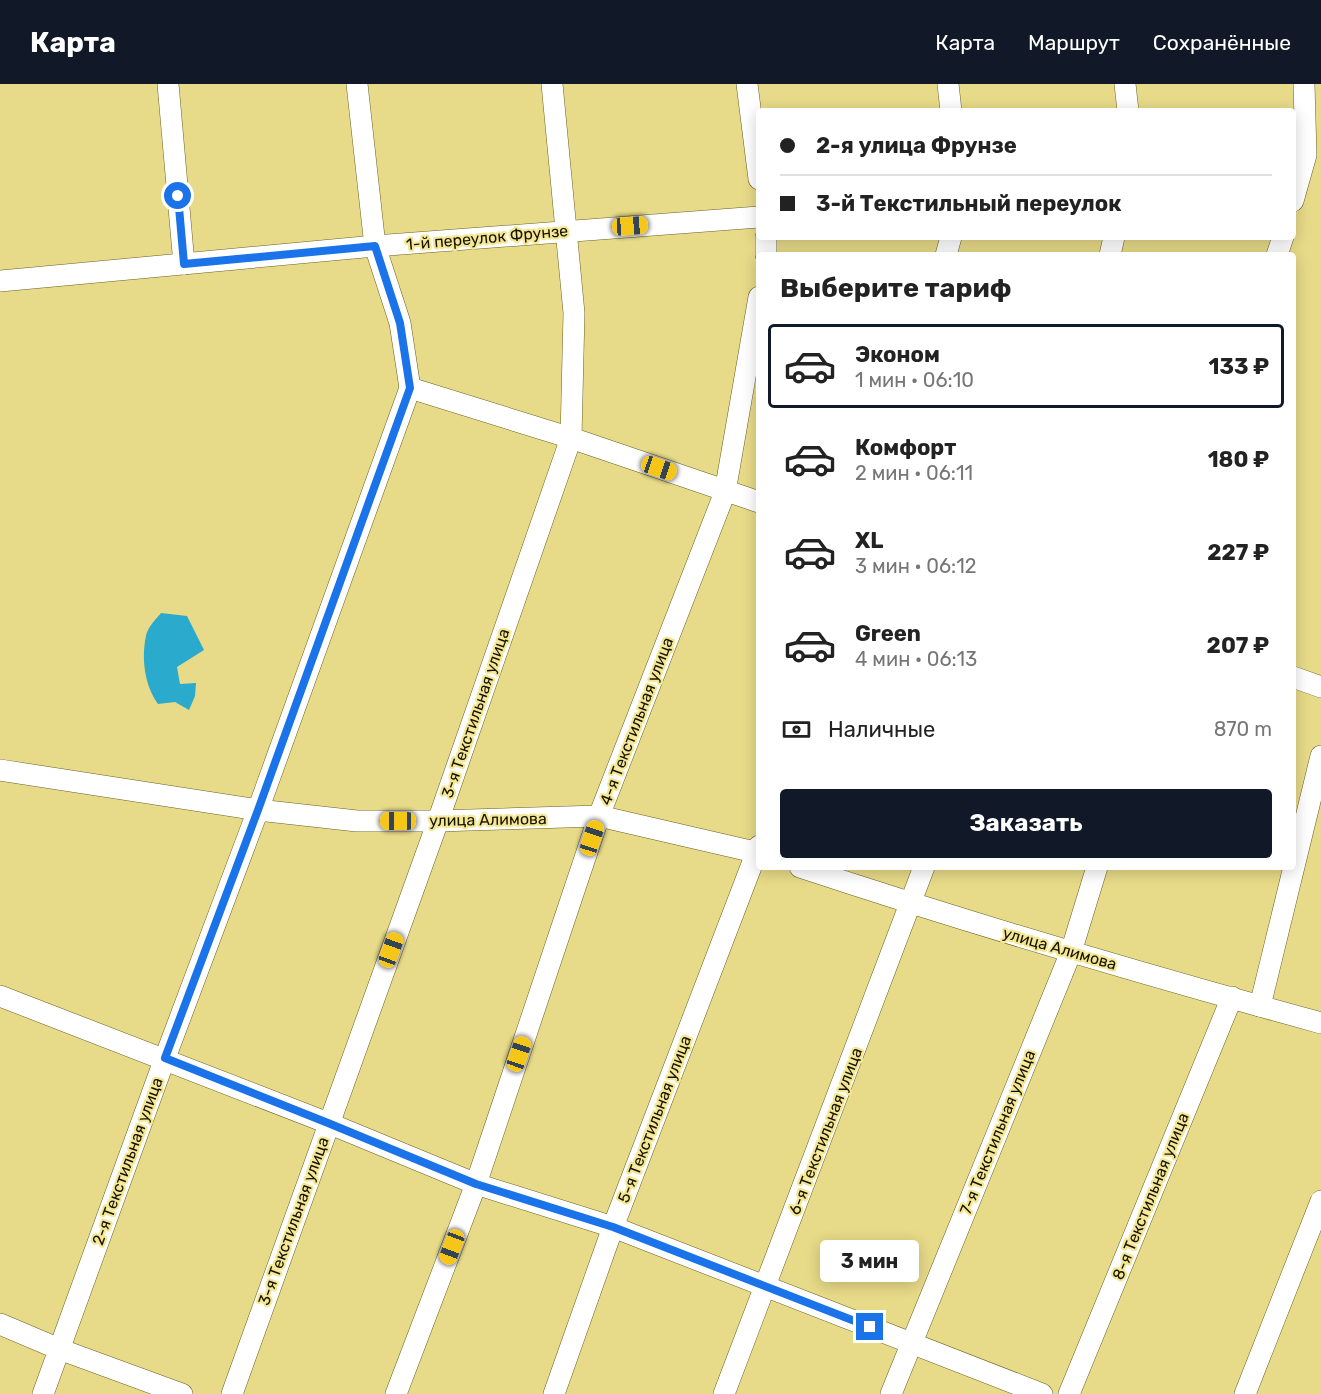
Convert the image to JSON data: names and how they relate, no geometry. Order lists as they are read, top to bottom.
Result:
{
  "streets": {
    "street": [
      "1-й переулок Фрунзе",
      "3-я Текстильная улица",
      "4-я Текстильная улица",
      "улица Алимова",
      "5-я Текстильная улица",
      "6-я Текстильная улица",
      "7-я Текстильная улица",
      "2-я Текстильная улица",
      "8-я Текстильная улица"
    ]
  },
  "crossings": [
    ["1-й переулок Фрунзе", "3-я Текстильная улица"],
    ["3-я Текстильная улица", "улица Алимова"],
    ["4-я Текстильная улица", "улица Алимова"],
    ["улица Алимова", "6-я Текстильная улица"],
    ["улица Алимова", "7-я Текстильная улица"],
    ["улица Алимова", "2-я Текстильная улица"],
    ["улица Алимова", "8-я Текстильная улица"]
  ],
  "page": {
    "header": "Карта",
    "nav": ["Карта", "Маршрут", "Сохранённые"],
    "banner": ["2-я улица Фрунзе", "3-й Текстильный переулок"],
    "heading": "Выберите тариф",
    "list": [
      {
        "name": "Эконом",
        "note": "1 мин · 06:10",
        "value": "133 ₽"
      },
      {
        "name": "Комфорт",
        "note": "2 мин · 06:11",
        "value": "180 ₽"
      },
      {
        "name": "XL",
        "note": "3 мин · 06:12",
        "value": "227 ₽"
      },
      {
        "name": "Green",
        "note": "4 мин · 06:13",
        "value": "207 ₽"
      }
    ],
    "pay": ["Наличные", "870 m"],
    "buttons": "Заказать",
    "bubble": "3 мин"
  }
}
